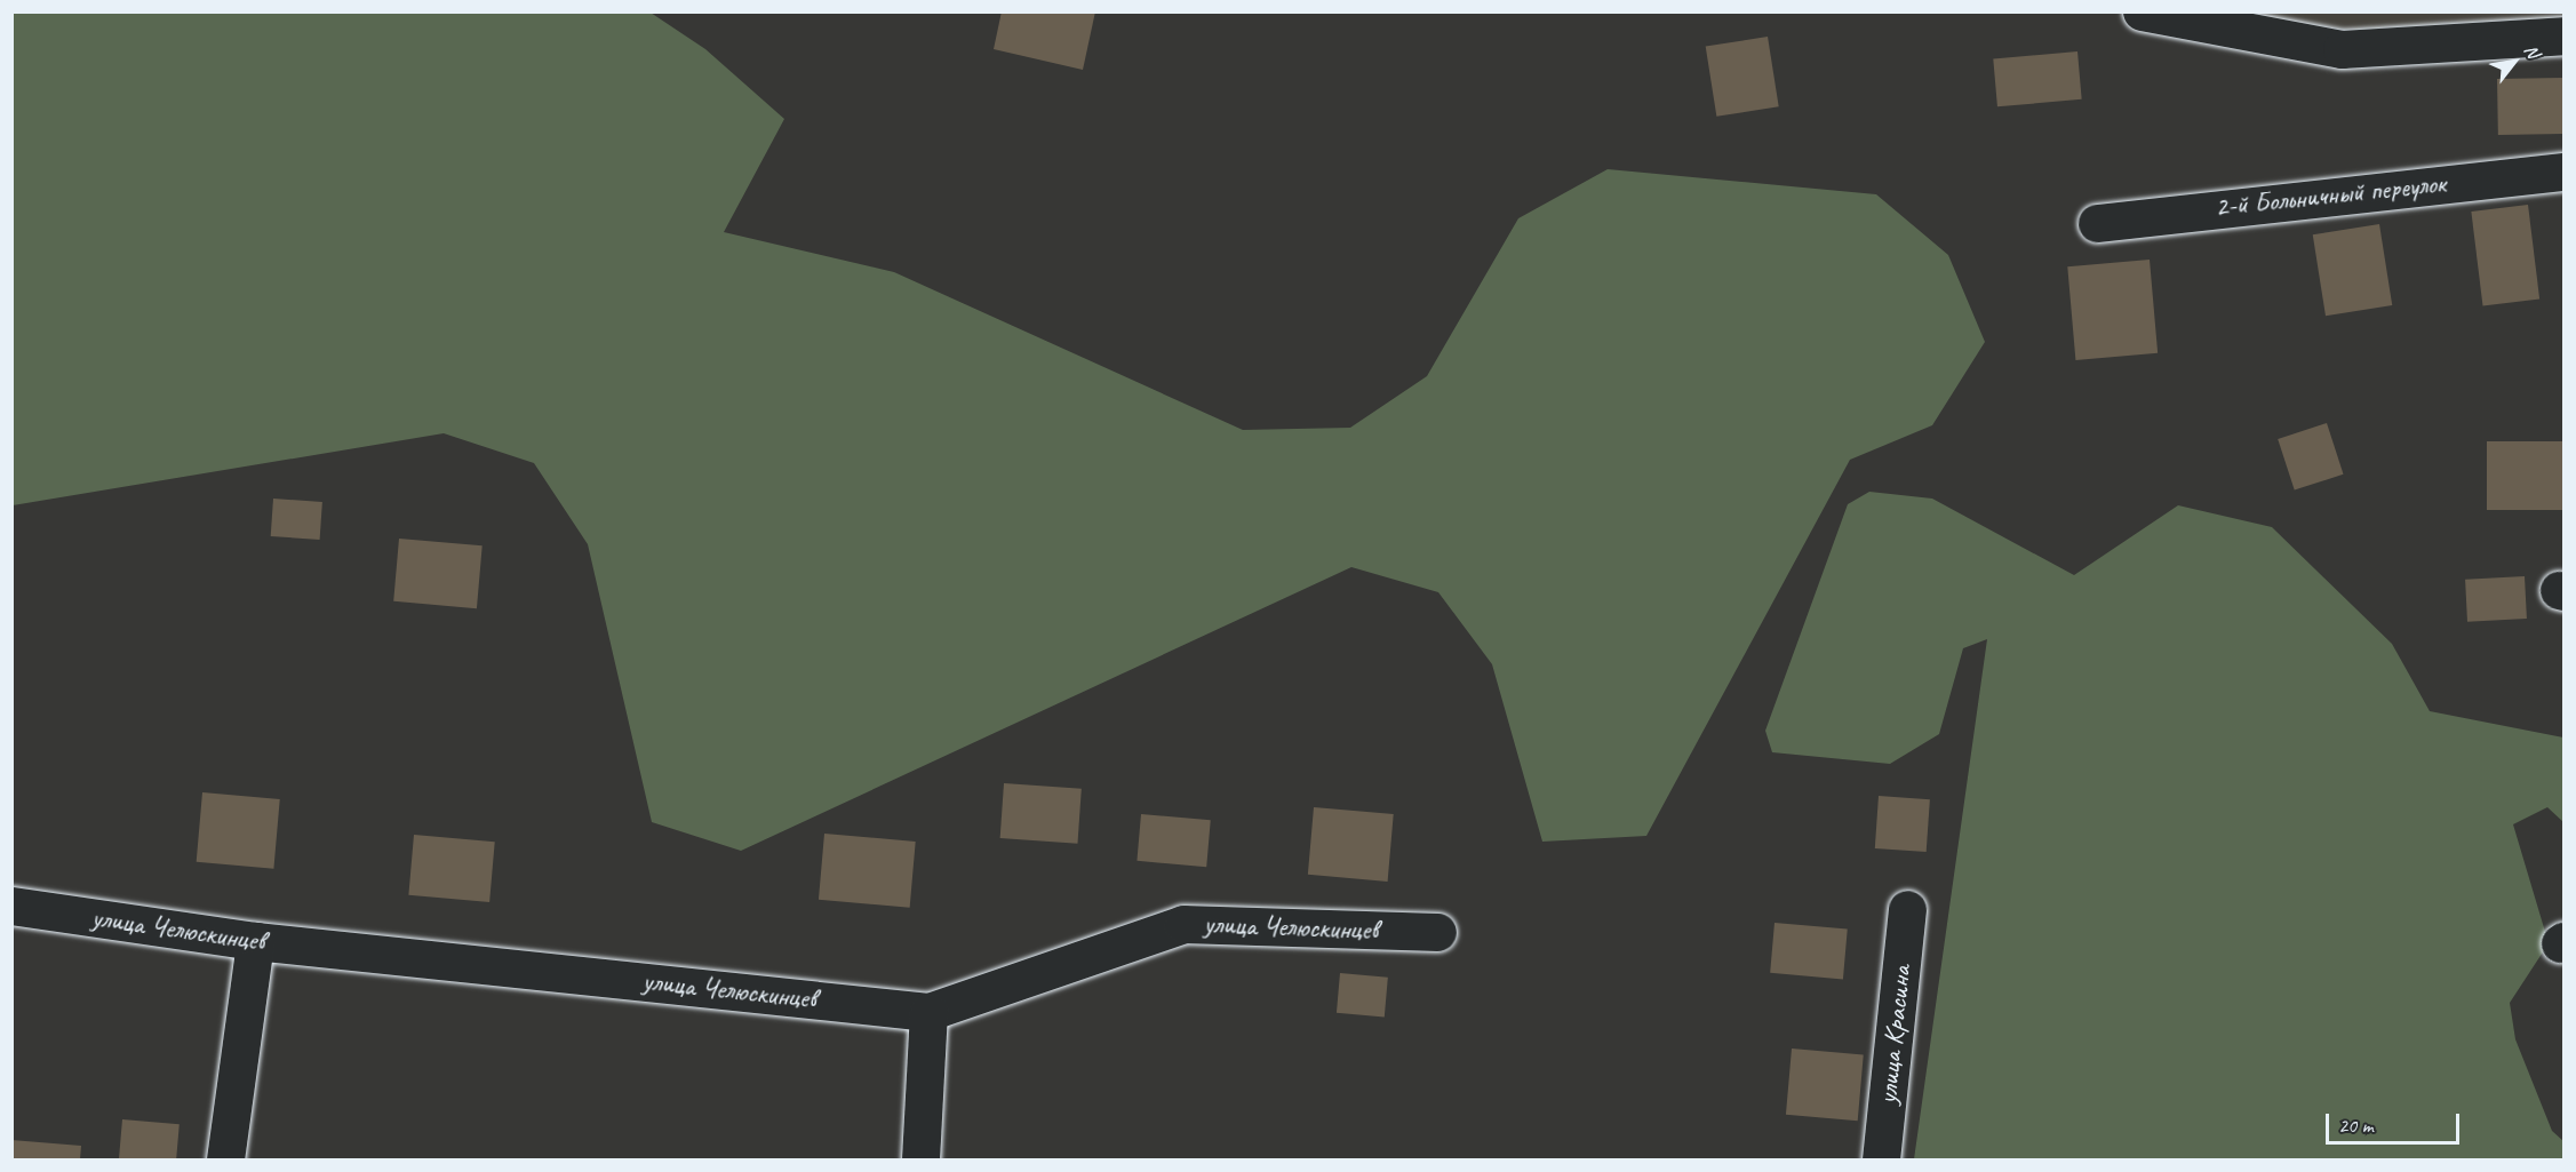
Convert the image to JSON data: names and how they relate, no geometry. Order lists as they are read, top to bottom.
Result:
{
  "streets": {
    "street": ["2-й Больничный переулок", "улица Челюскинцев", "улица Красина"]
  },
  "scale_bar": "20 m",
  "north": "top right"
}
